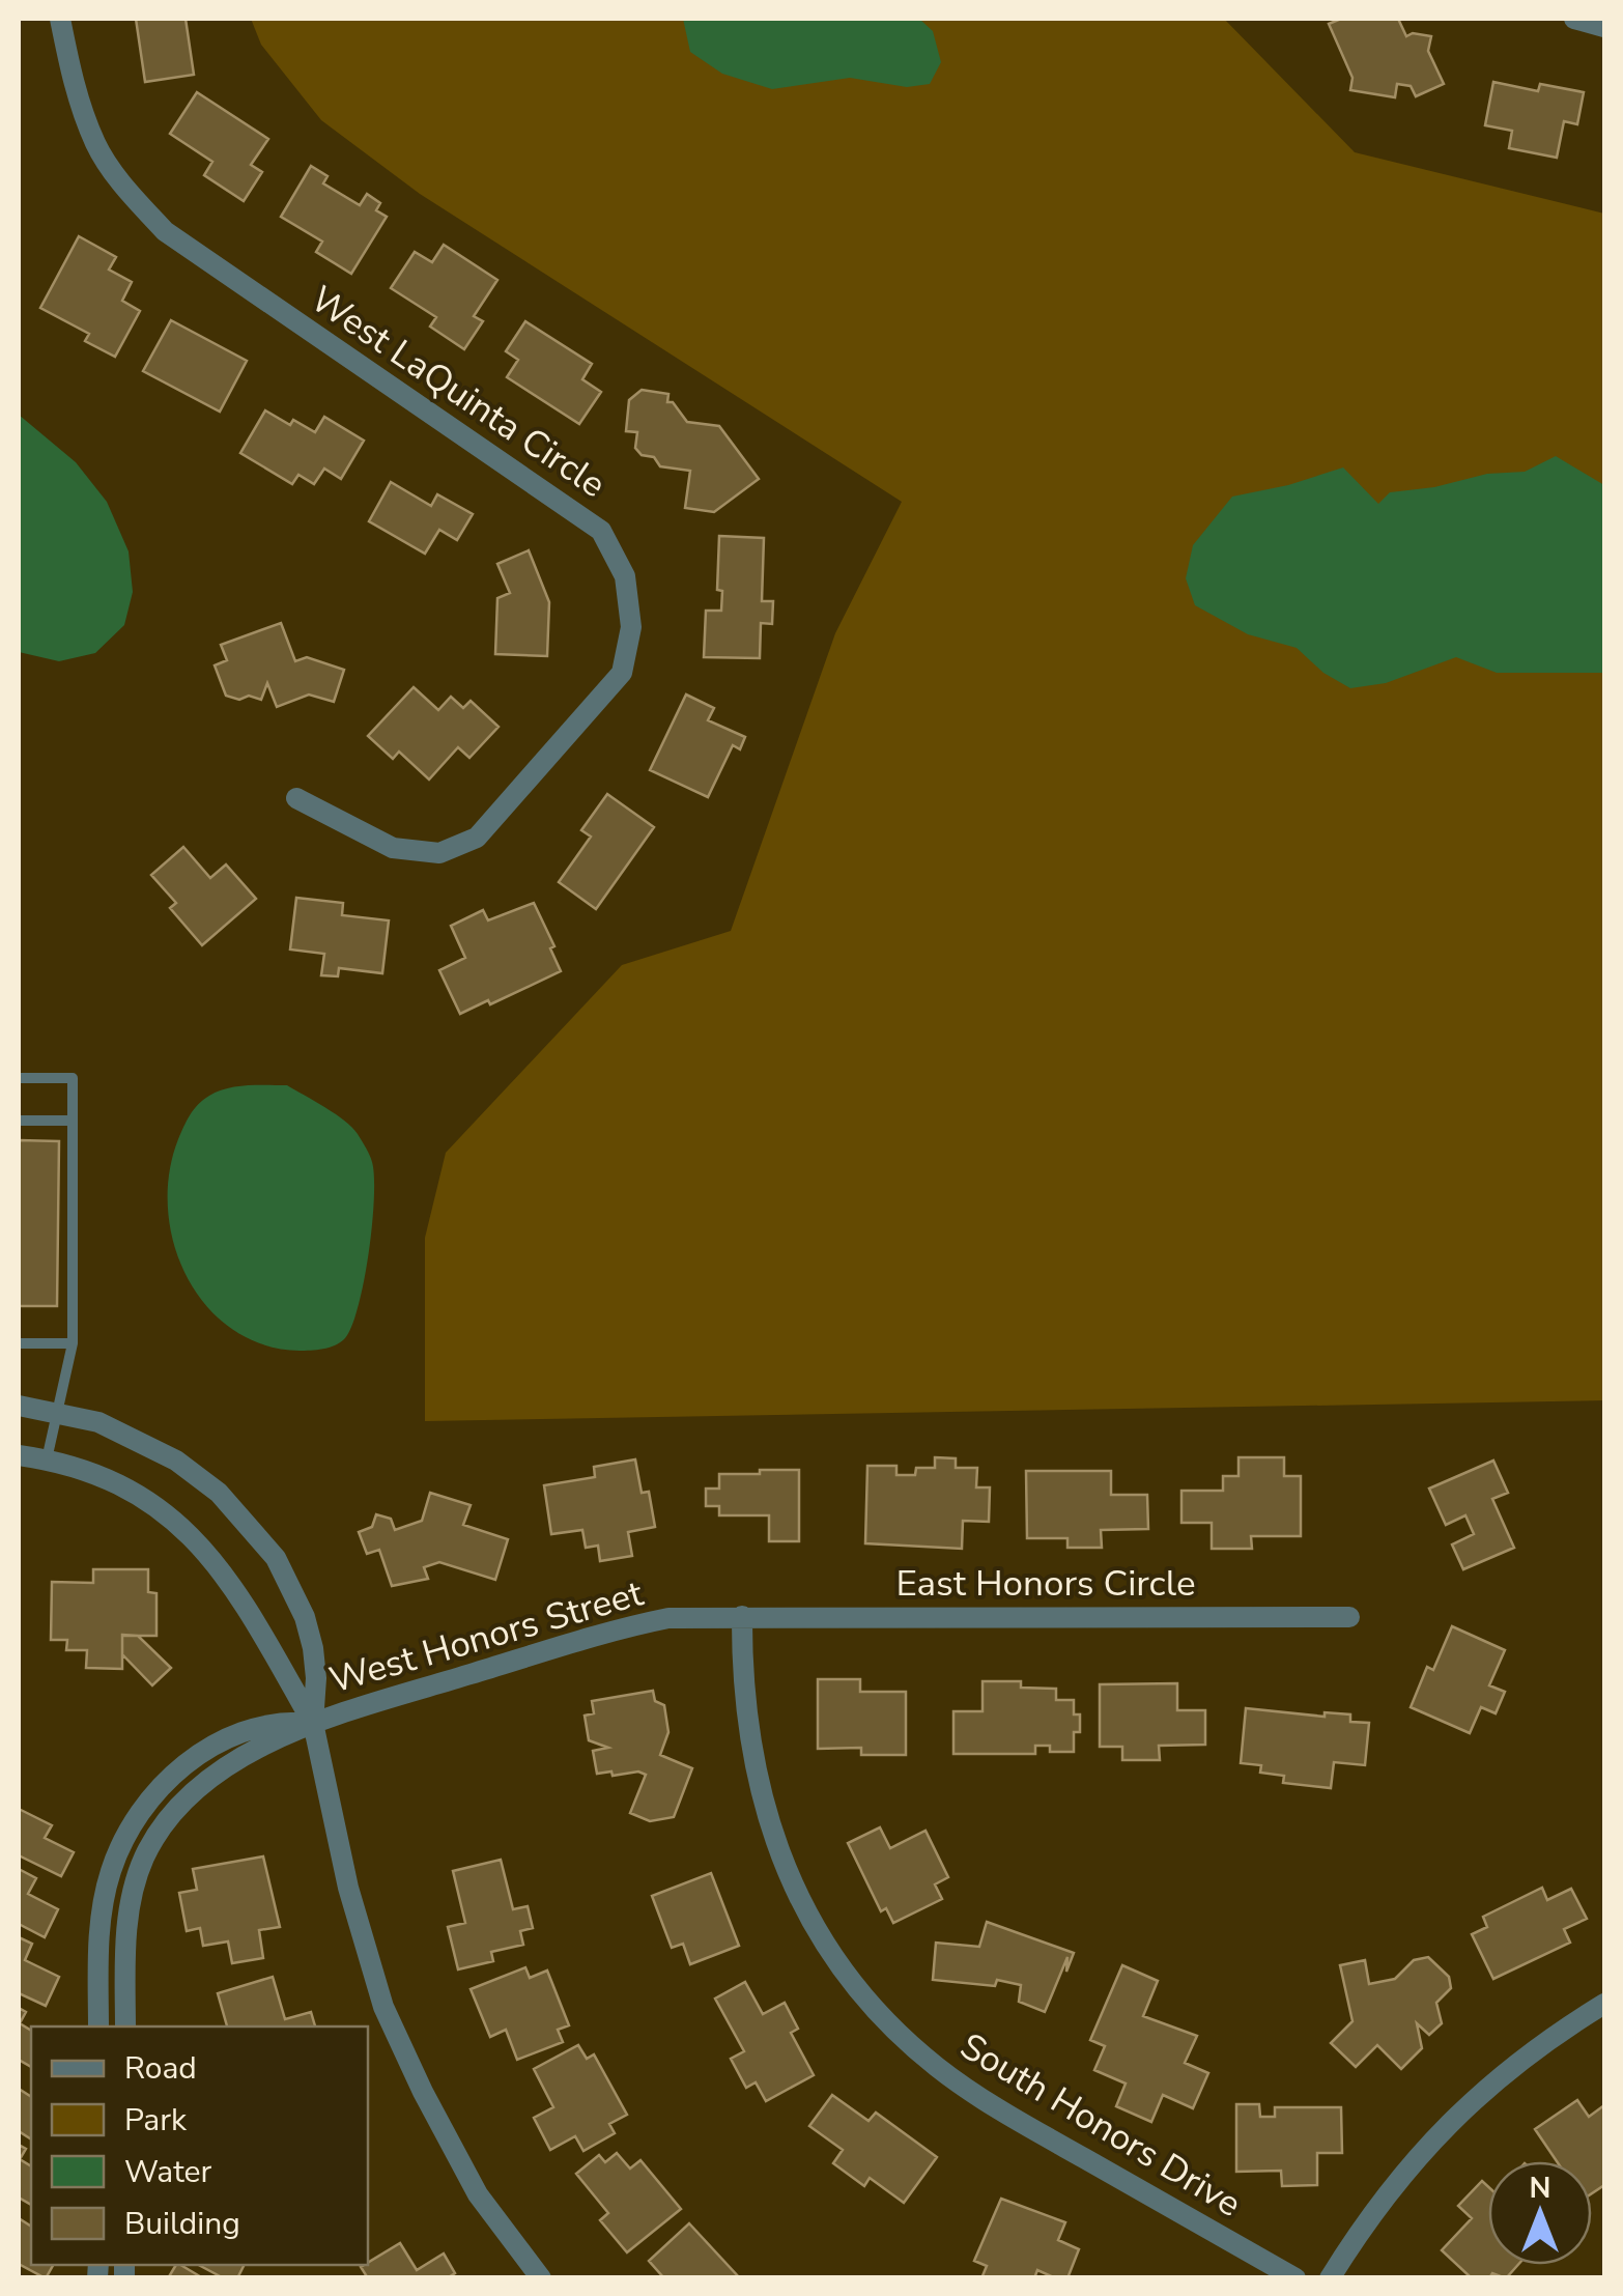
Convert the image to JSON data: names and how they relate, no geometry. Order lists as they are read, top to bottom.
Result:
{
  "streets": {
    "street": [
      "West LaQuinta Circle",
      "East Honors Circle",
      "West Honors Street",
      "South Honors Drive"
    ]
  },
  "crossings": [
    ["East Honors Circle", "West Honors Street"],
    ["East Honors Circle", "South Honors Drive"],
    ["West Honors Street", "South Honors Drive"]
  ],
  "legend": [
    "Road",
    "Park",
    "Water",
    "Building"
  ],
  "north": "top"
}
